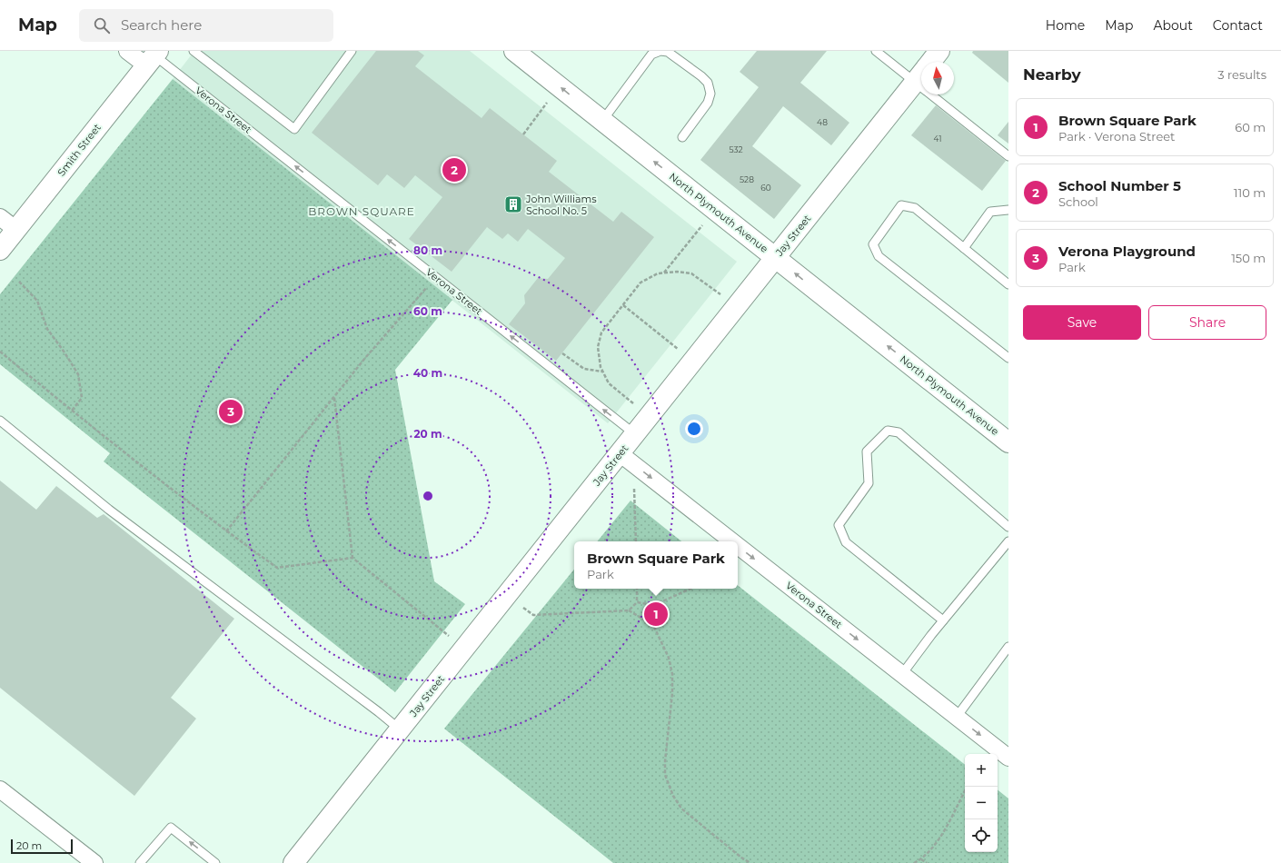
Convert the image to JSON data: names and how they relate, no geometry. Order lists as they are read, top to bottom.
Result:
{
  "streets": {
    "street": [
      "Verona Street",
      "Smith Street",
      "North Plymouth Avenue",
      "Jay Street"
    ]
  },
  "crossings": [
    ["Verona Street", "Smith Street"],
    ["Verona Street", "Jay Street"],
    ["North Plymouth Avenue", "Jay Street"]
  ],
  "one_way": ["North Plymouth Avenue"],
  "districts": ["BROWN SQUARE"],
  "places": {
    "building": ["John Williams School No. 5"]
  },
  "house_numbers": [
    "48",
    "41",
    "532",
    "528",
    "60"
  ],
  "scale_bar": "20 m",
  "north": "top",
  "page": {
    "header": "Map",
    "search": "Search here",
    "nav": [
      "Home",
      "Map",
      "About",
      "Contact"
    ],
    "heading": ["Nearby", "3 results"],
    "list": [
      {
        "mark": "1",
        "name": "Brown Square Park",
        "note": "Park · Verona Street",
        "value": "60 m"
      },
      {
        "mark": "2",
        "name": "School Number 5",
        "note": "School",
        "value": "110 m"
      },
      {
        "mark": "3",
        "name": "Verona Playground",
        "note": "Park",
        "value": "150 m"
      }
    ],
    "pins": ["2", "3", "1"],
    "buttons": ["Save", "Share"],
    "popup": ["Brown Square Park", "Park"],
    "map_buttons": ["+", "−"],
    "scale": "20 m"
  },
  "rings": [
    "80 m",
    "60 m",
    "40 m",
    "20 m"
  ]
}
